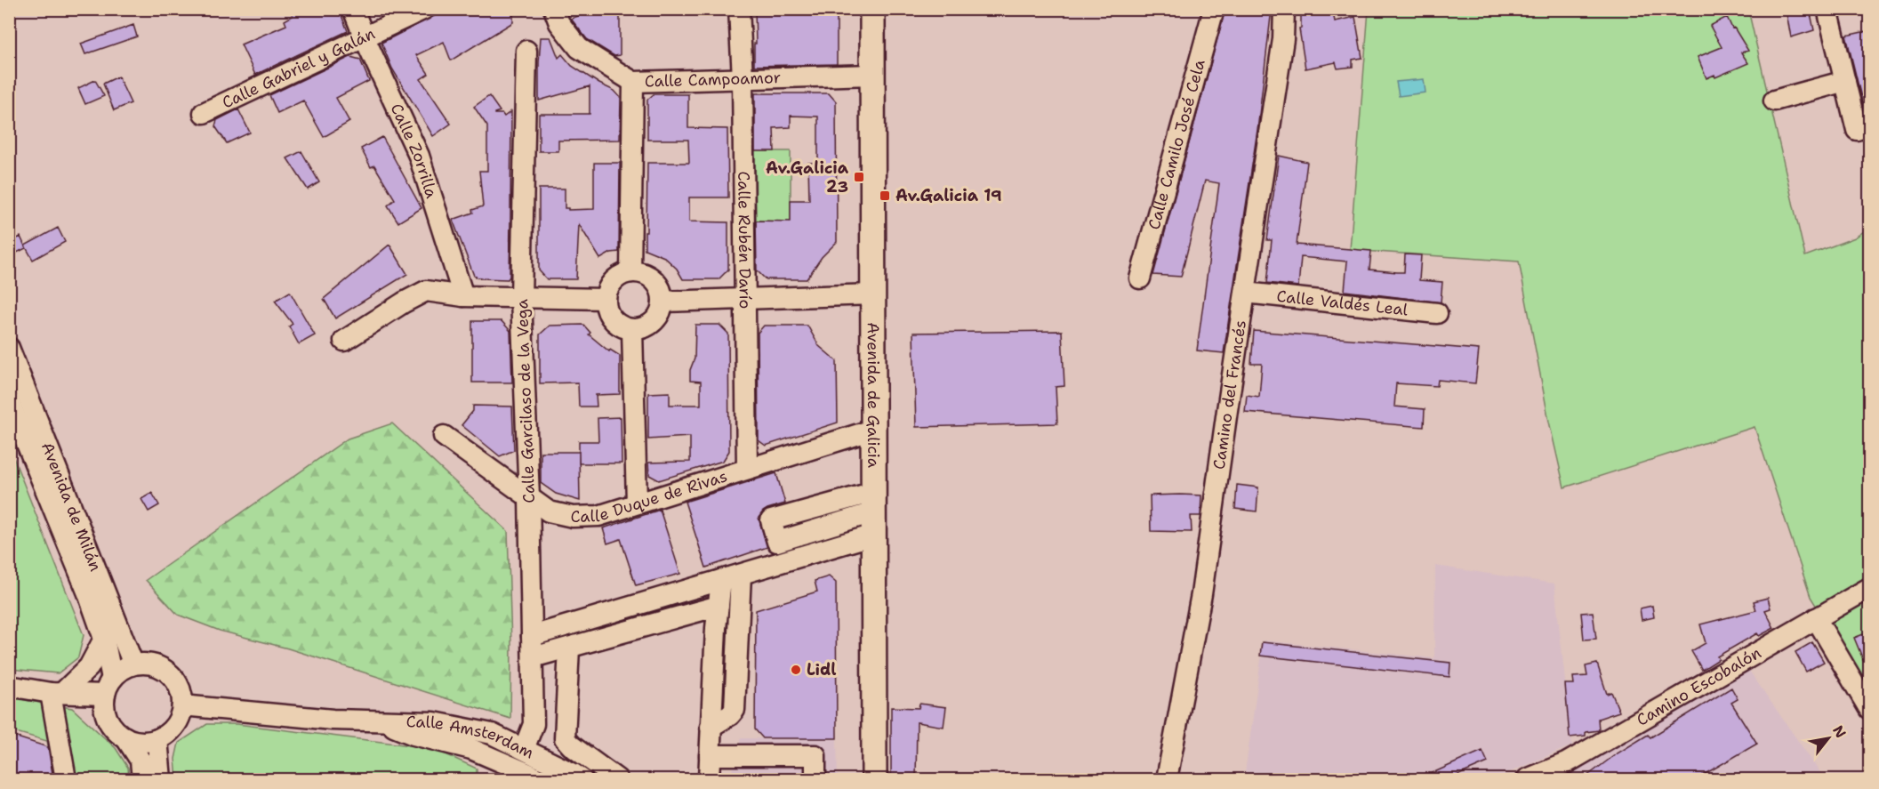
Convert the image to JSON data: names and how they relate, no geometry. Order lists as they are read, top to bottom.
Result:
{
  "streets": {
    "main road": ["Avenida de Galicia"],
    "street": [
      "Calle Gabriel y Galán",
      "Calle Campoamor",
      "Calle Camilo José Cela",
      "Calle Zorrilla",
      "Calle Rubén Darío",
      "Calle Valdés Leal",
      "Camino del Francés",
      "Calle Garcilaso de la Vega",
      "Calle Duque de Rivas",
      "Avenida de Milán",
      "Camino Escobalón",
      "Calle Amsterdam"
    ]
  },
  "crossings": [
    ["Calle Gabriel y Galán", "Calle Zorrilla"],
    ["Calle Campoamor", "Calle Rubén Darío"],
    ["Calle Campoamor", "Avenida de Galicia"],
    ["Calle Rubén Darío", "Calle Duque de Rivas"],
    ["Calle Valdés Leal", "Camino del Francés"],
    ["Avenida de Galicia", "Calle Duque de Rivas"],
    ["Calle Garcilaso de la Vega", "Calle Duque de Rivas"],
    ["Calle Garcilaso de la Vega", "Calle Amsterdam"],
    ["Avenida de Milán", "Calle Amsterdam"]
  ],
  "places": {
    "transit": ["Av.Galicia 23", "Av.Galicia 19"],
    "other": ["Lidl"]
  },
  "north": "top right"
}
